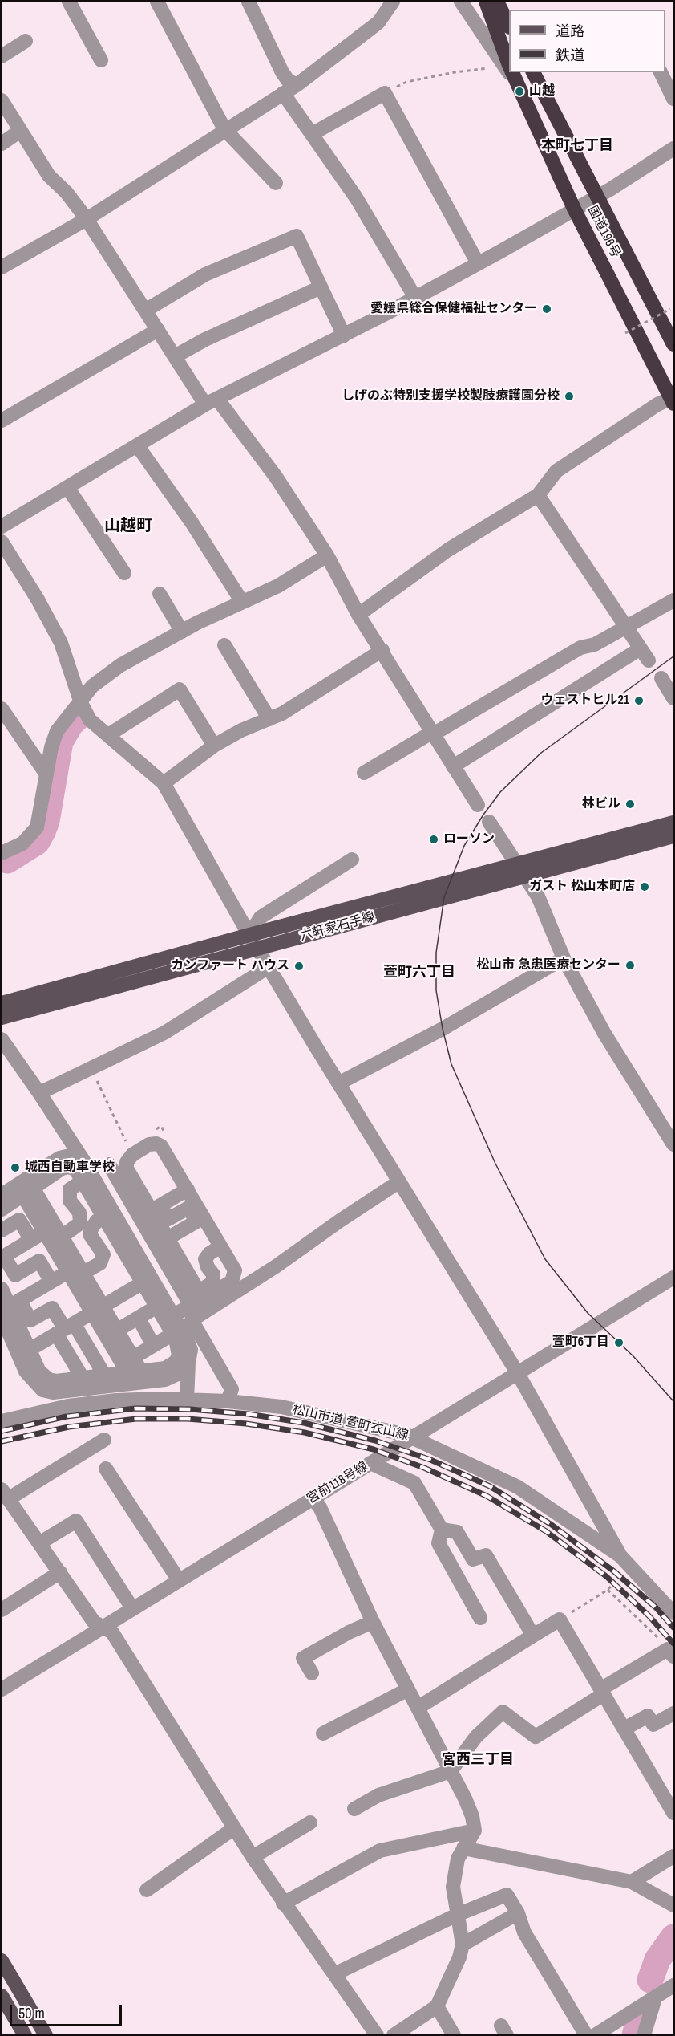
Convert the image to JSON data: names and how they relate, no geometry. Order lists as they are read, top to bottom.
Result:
{
  "streets": {
    "highway": ["国道196号"],
    "main road": ["六軒家石手線"],
    "street": ["松山市道 萱町衣山線", "宮前118号線"]
  },
  "crossings": [
    ["松山市道 萱町衣山線", "宮前118号線"]
  ],
  "districts": [
    "本町七丁目",
    "山越町",
    "萱町六丁目",
    "宮西三丁目"
  ],
  "places": [
    "山越",
    "愛媛県総合保健福祉センター",
    "しげのぶ特別支援学校製肢療護園分校",
    "ウェストヒル21",
    "林ビル",
    "ローソン",
    "ガスト 松山本町店",
    "松山市 急患医療センター",
    "カンファート ハウス",
    "城西自動車学校",
    "萱町6丁目"
  ],
  "legend": ["道路", "鉄道"],
  "scale_bar": "50 m"
}
